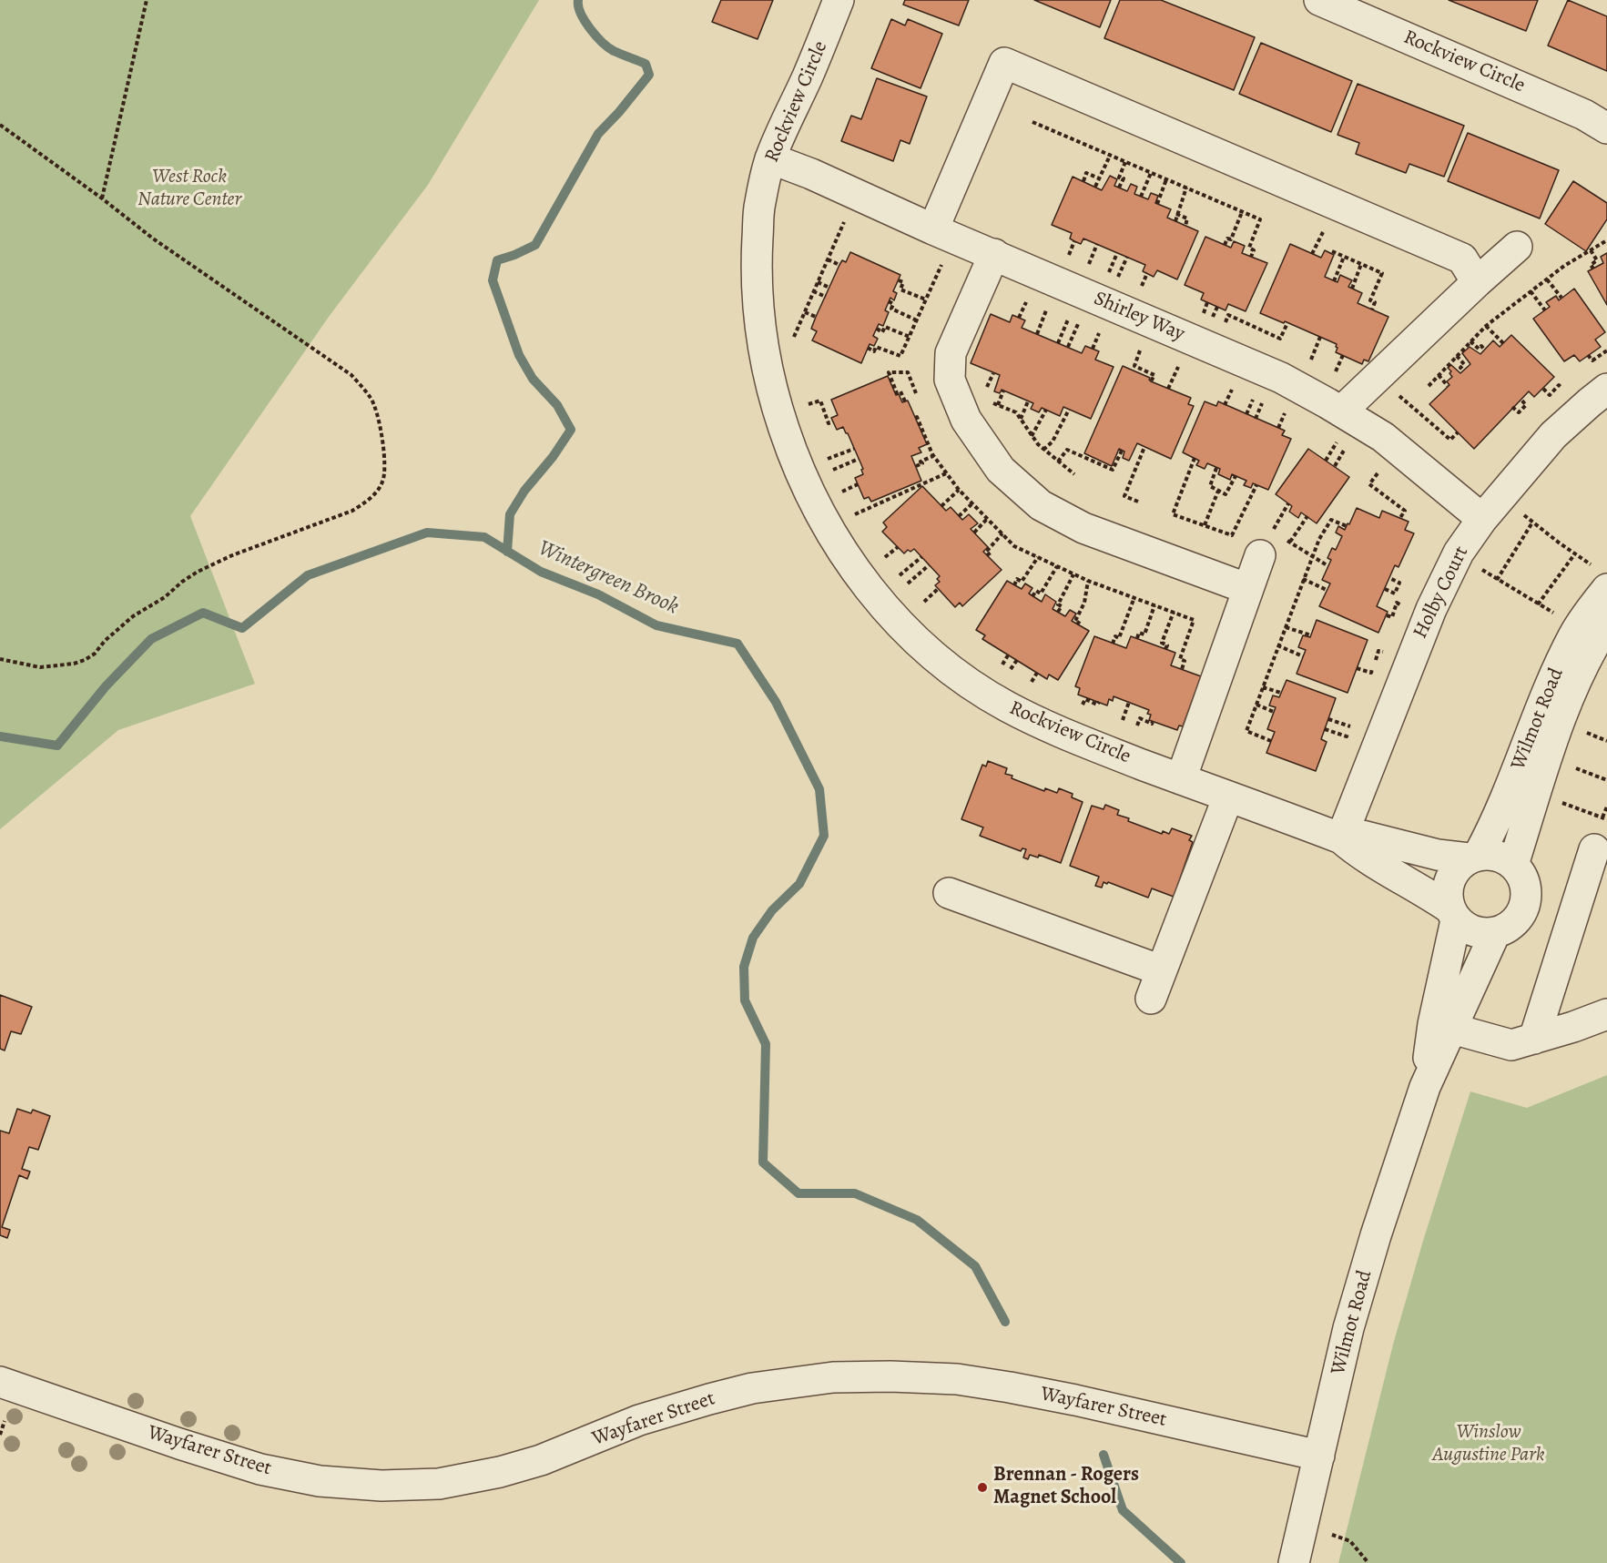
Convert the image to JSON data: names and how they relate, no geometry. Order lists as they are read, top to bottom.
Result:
{
  "streets": {
    "street": [
      "Rockview Circle",
      "Shirley Way",
      "Holby Court",
      "Wilmot Road",
      "Wayfarer Street"
    ]
  },
  "crossings": [
    ["Rockview Circle", "Shirley Way"],
    ["Rockview Circle", "Holby Court"],
    ["Rockview Circle", "Wilmot Road"],
    ["Shirley Way", "Holby Court"],
    ["Wilmot Road", "Wayfarer Street"]
  ],
  "water": ["Wintergreen Brook"],
  "parks": ["West Rock Nature Center", "Winslow Augustine Park"],
  "places": ["Brennan - Rogers Magnet School"]
}
